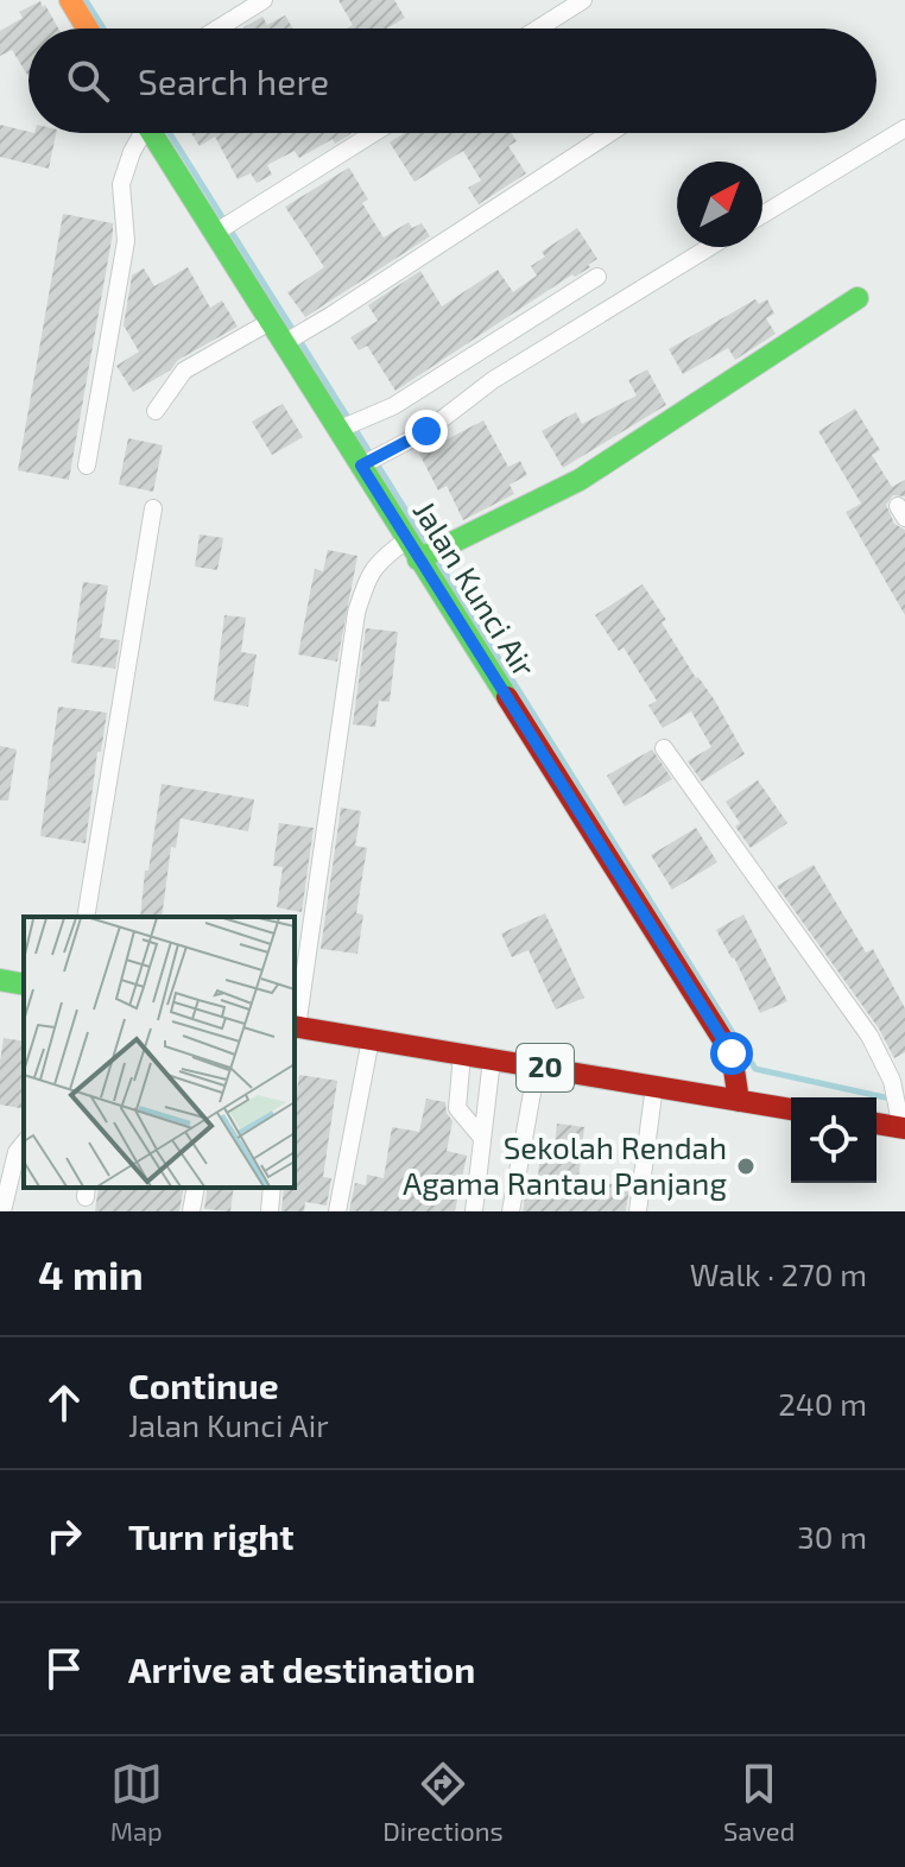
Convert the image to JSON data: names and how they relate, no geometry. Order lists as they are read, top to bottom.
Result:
{
  "streets": {
    "main road": ["Jalan Kunci Air", "20"]
  },
  "crossings": [
    ["Jalan Kunci Air", "20"]
  ],
  "places": ["Sekolah Rendah Agama Rantau Panjang"],
  "north": "top right",
  "page": {
    "search": "Search here",
    "heading": ["4 min", "Walk · 270 m"],
    "list": [
      ["Continue", "Jalan Kunci Air", "240 m"],
      ["Turn right", "30 m"],
      "Arrive at destination"
    ],
    "nav": ["Map", "Directions", "Saved"]
  }
}
